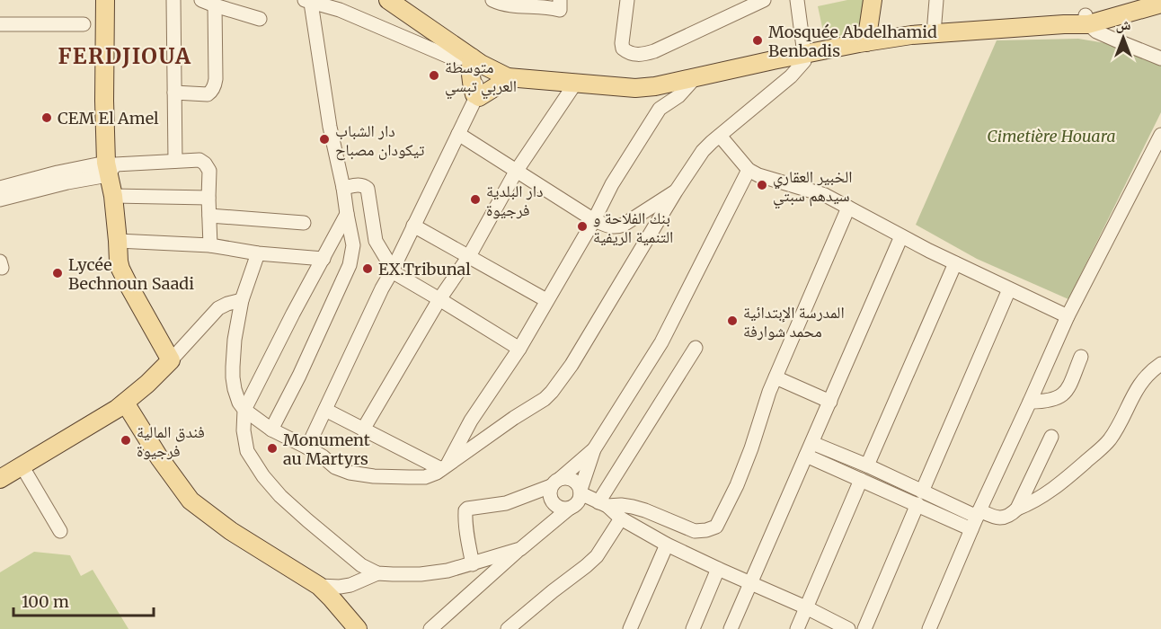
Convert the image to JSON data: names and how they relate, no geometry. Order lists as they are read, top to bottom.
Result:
{
  "districts": ["FERDJIOUA"],
  "parks": ["Cimetière Houara"],
  "places": [
    "Mosquée Abdelhamid Benbadis",
    "متوسطة العربي تبسي",
    "CEM El Amel",
    "دار الشباب تيكودان مصباح",
    "الخبير العقاري سيدهم سبتي",
    "دار البلدية فرجيوة",
    "بنك الفلاحة و التنمية الريفية",
    "EX.Tribunal",
    "Lycée Bechnoun Saadi",
    "المدرسة الإبتدائية محمد شوارفة",
    "فندق المالية فرجيوة",
    "Monument au Martyrs"
  ],
  "scale_bar": "100 m",
  "north": "top"
}
